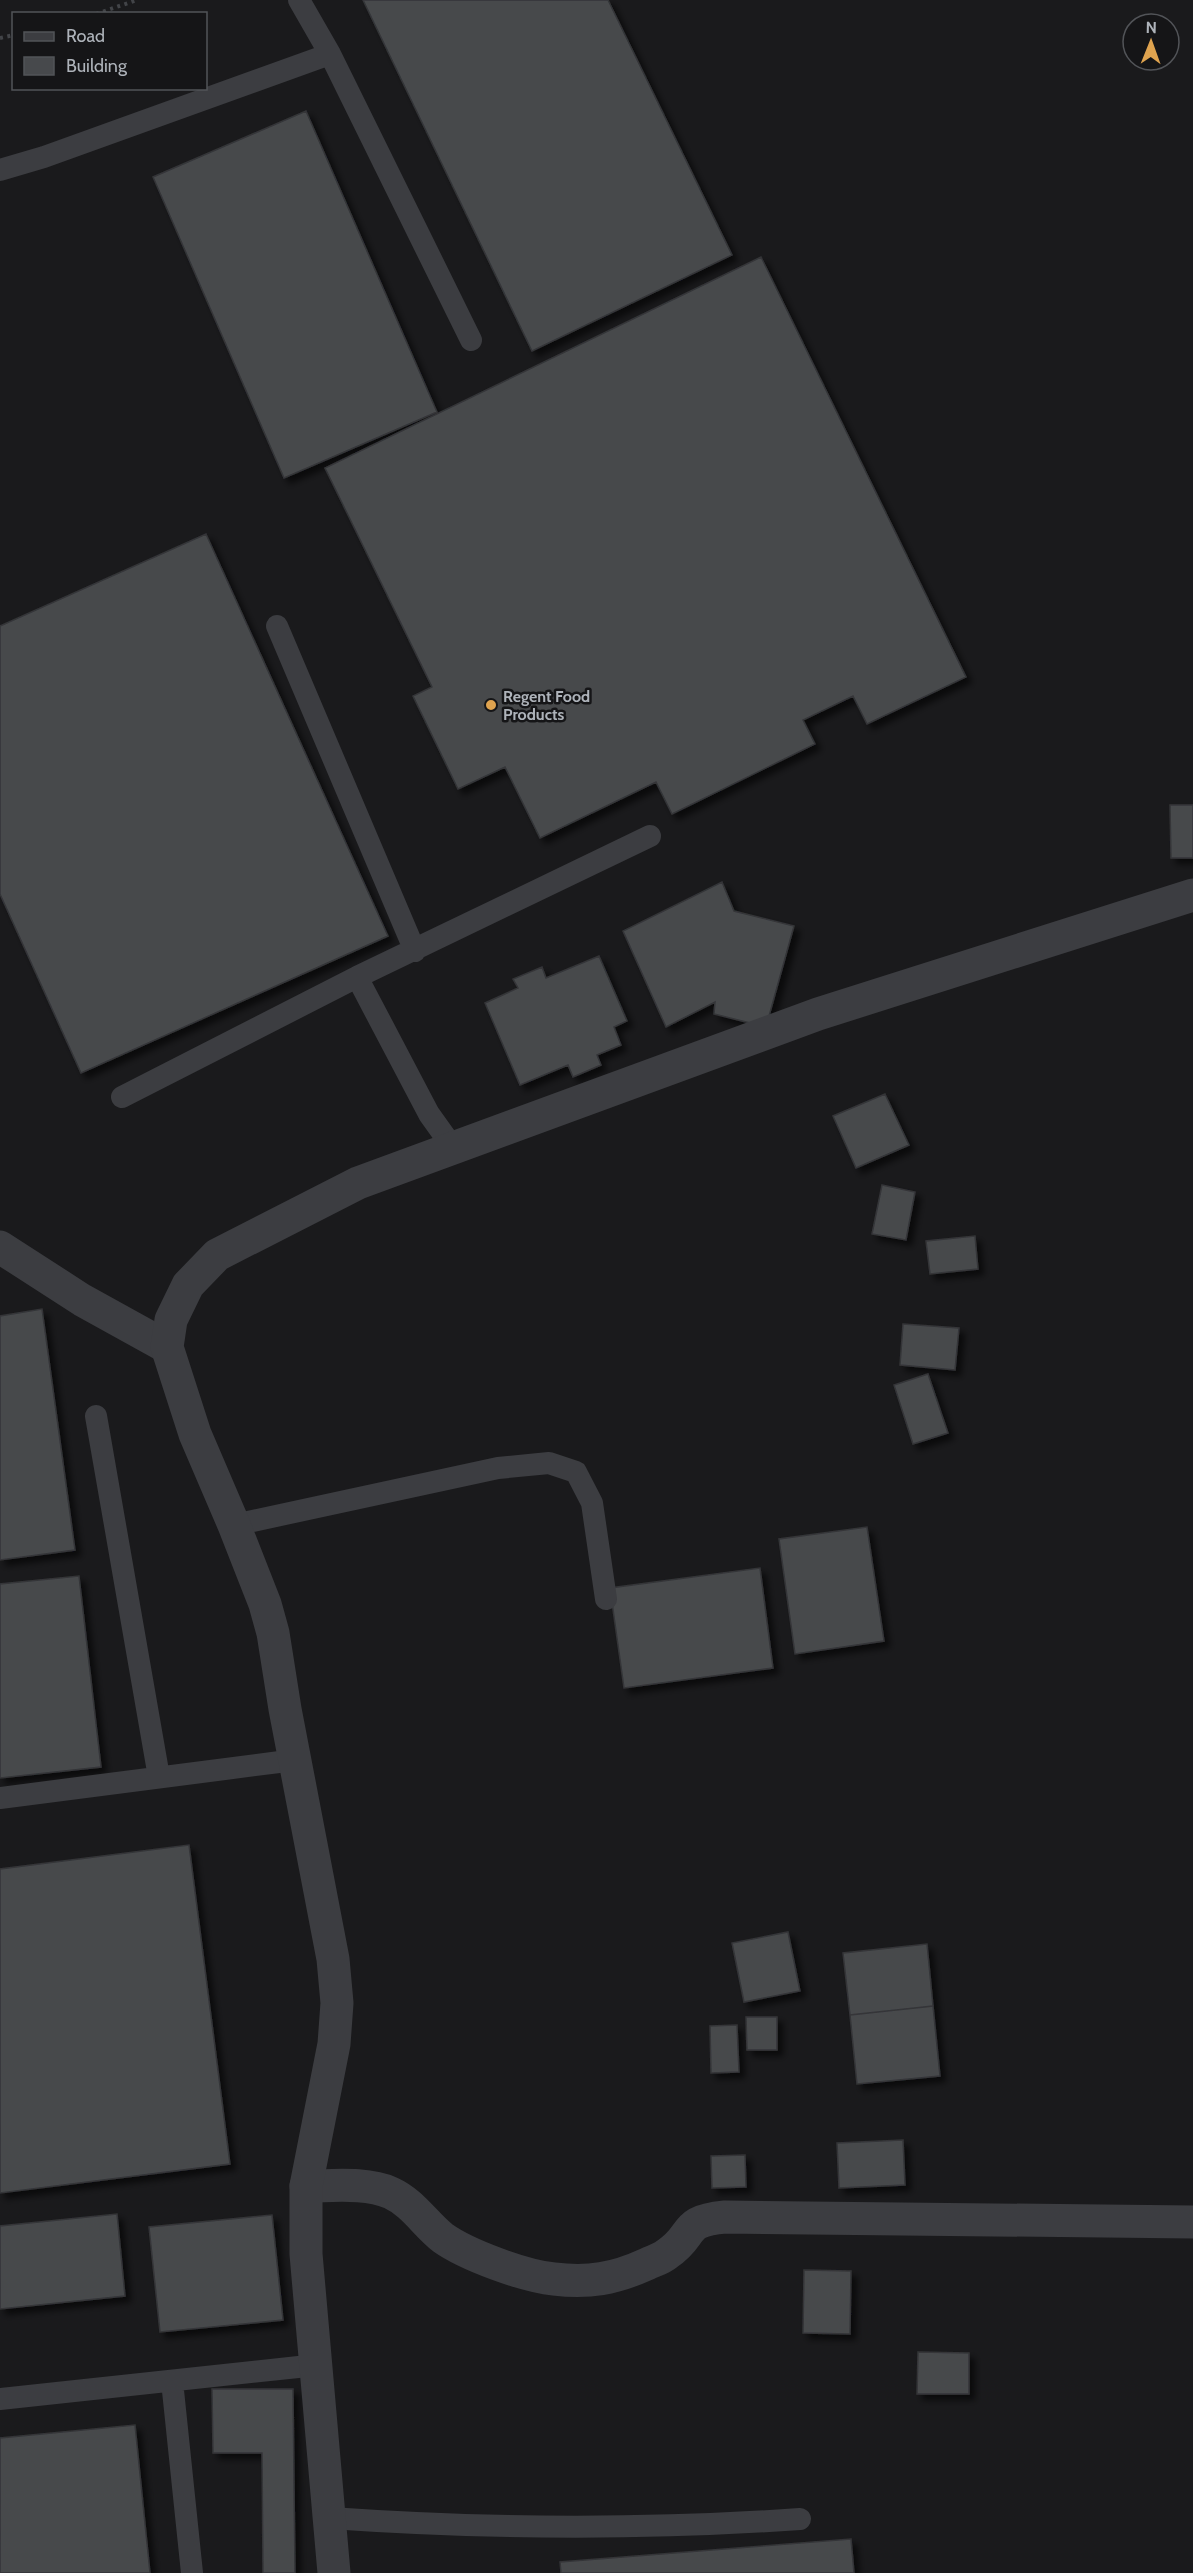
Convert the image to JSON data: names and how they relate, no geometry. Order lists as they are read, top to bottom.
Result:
{
  "places": ["Regent Food Products"],
  "legend": ["Road", "Building"],
  "north": "top"
}
